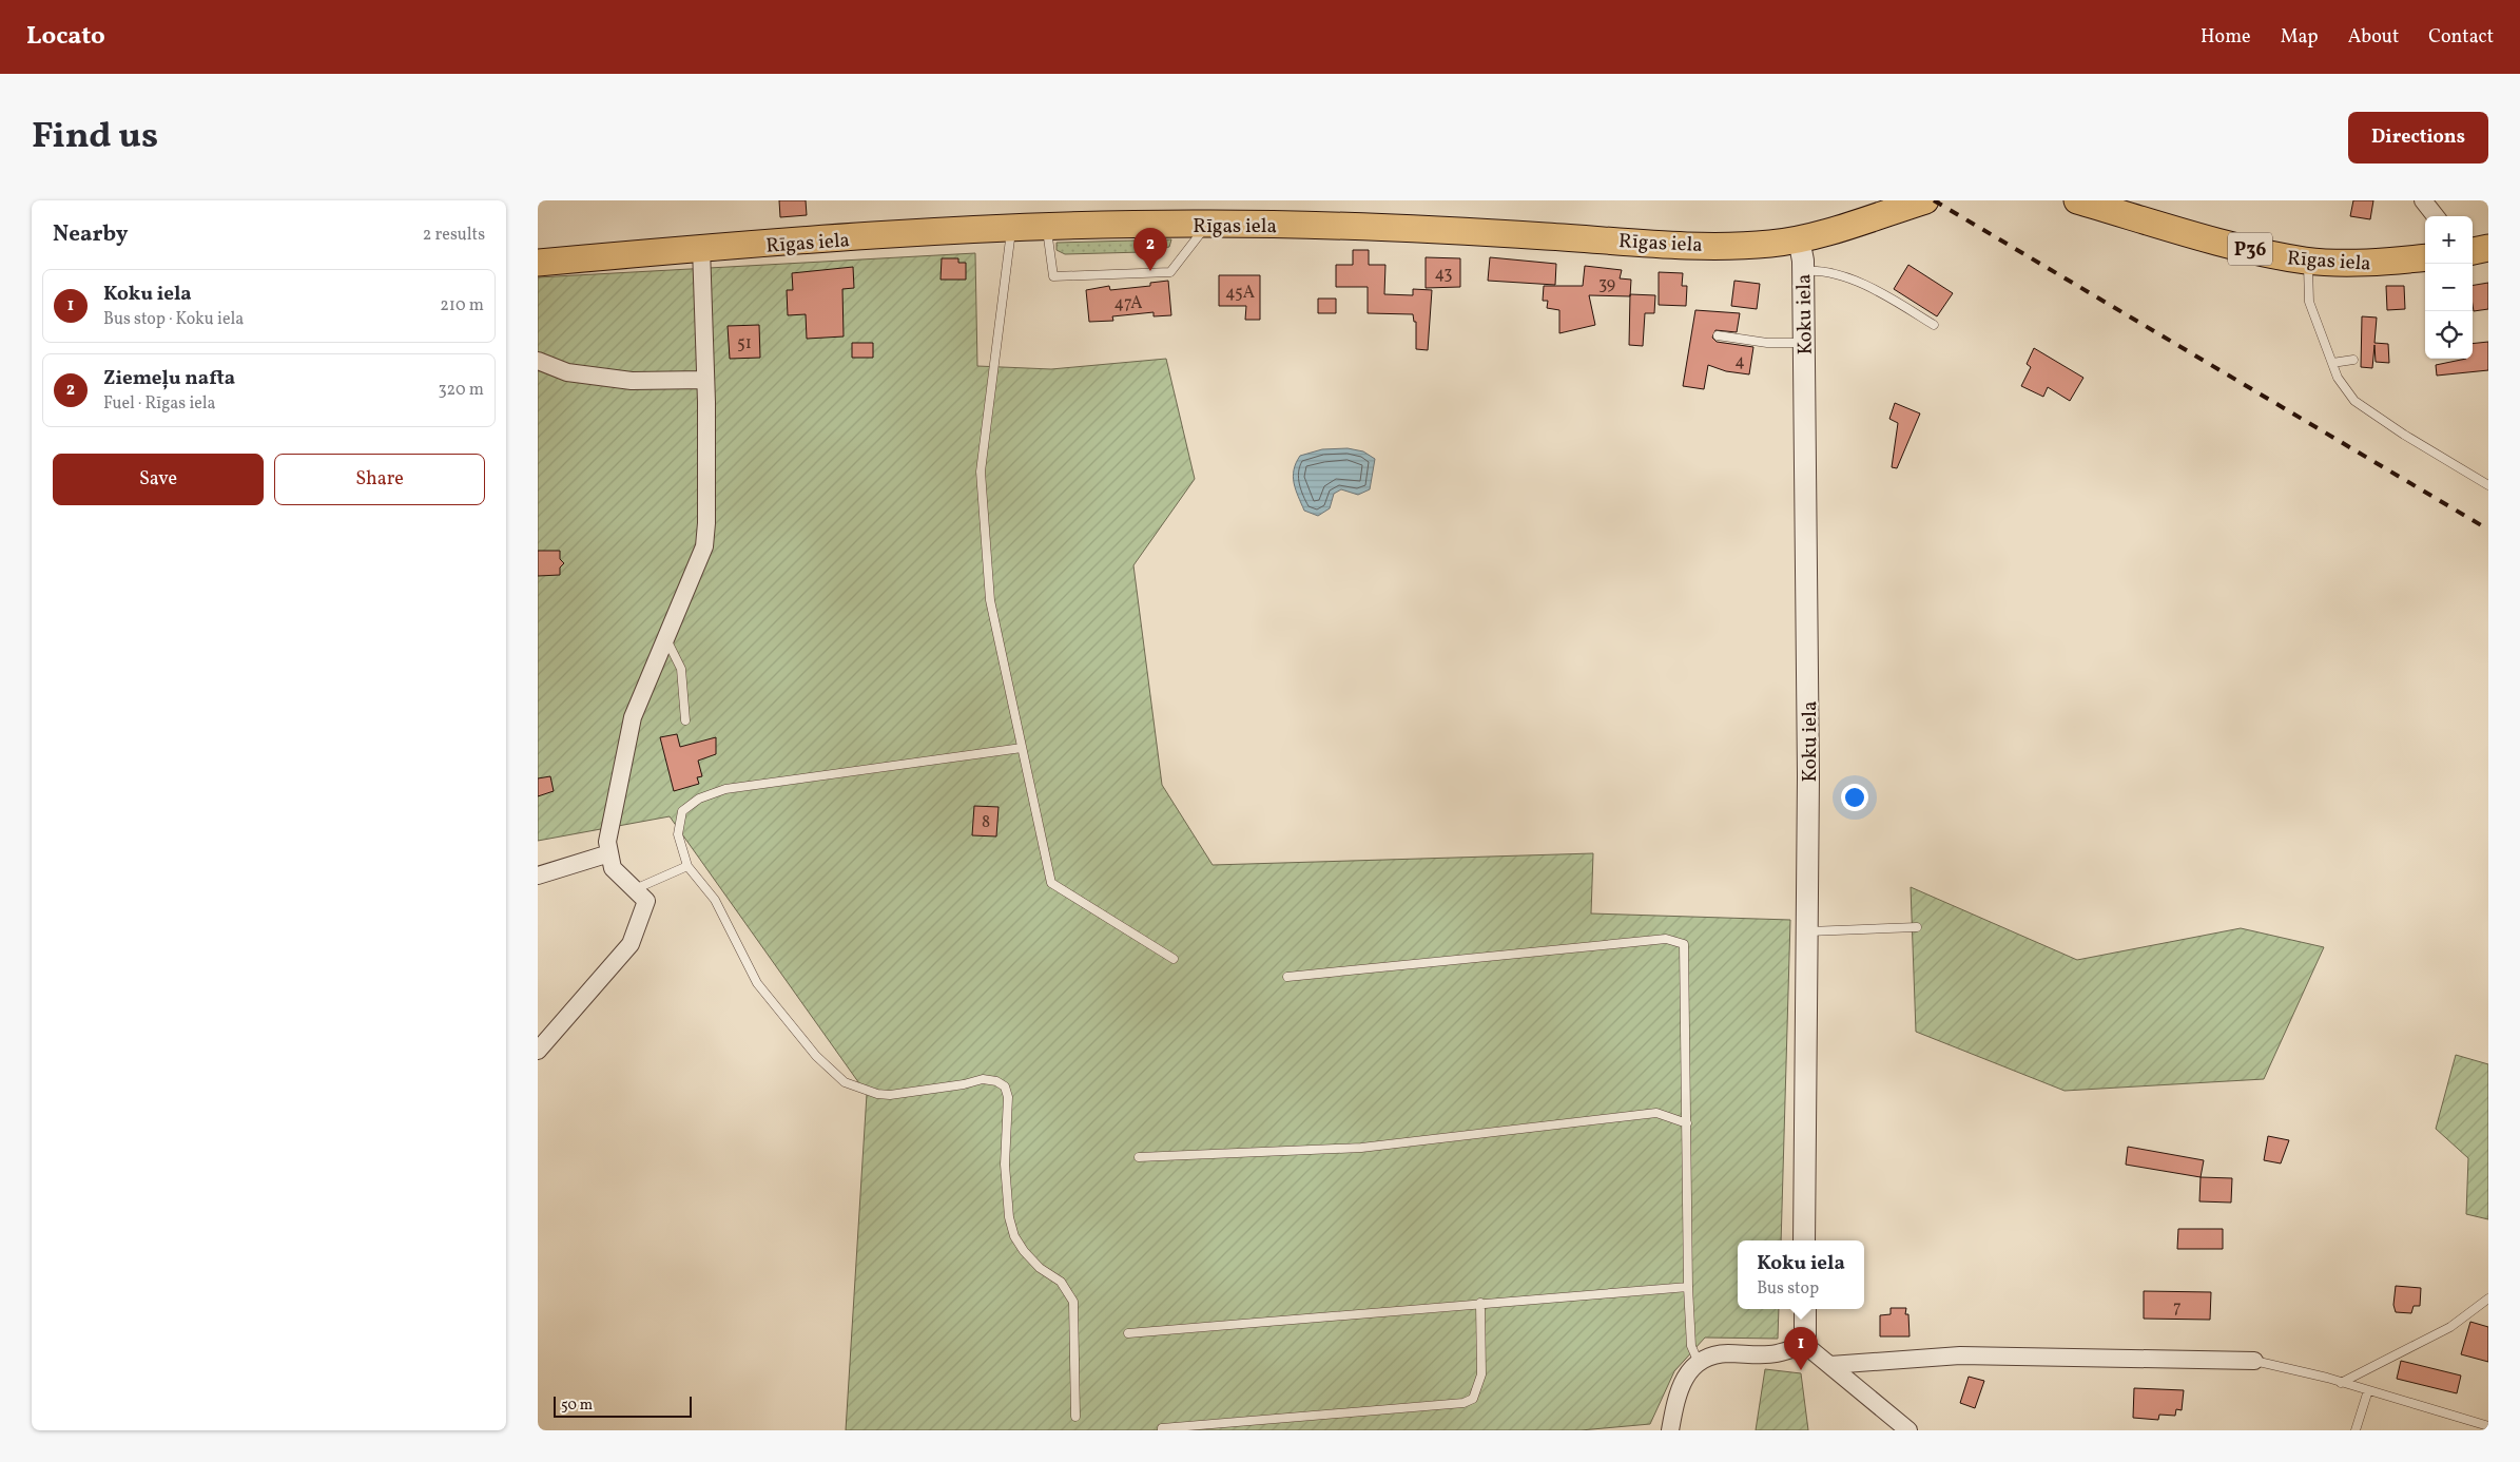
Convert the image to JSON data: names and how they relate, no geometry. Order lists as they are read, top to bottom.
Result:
{
  "streets": {
    "main road": ["Rīgas iela", "P36"],
    "street": ["Koku iela"]
  },
  "crossings": [
    ["Rīgas iela", "Koku iela"]
  ],
  "house_numbers": [
    "43",
    "39",
    "45A",
    "47A",
    "51",
    "4",
    "8",
    "7"
  ],
  "scale_bar": "50 m",
  "page": {
    "header": "Locato",
    "nav": [
      "Home",
      "Map",
      "About",
      "Contact"
    ],
    "title": "Find us",
    "buttons": [
      "Directions",
      ["Save", "Share"]
    ],
    "heading": ["Nearby", "2 results"],
    "map_buttons": ["+", "−"],
    "pins": ["2", "1"],
    "list": [
      {
        "mark": "1",
        "name": "Koku iela",
        "note": "Bus stop · Koku iela",
        "value": "210 m"
      },
      {
        "mark": "2",
        "name": "Ziemeļu nafta",
        "note": "Fuel · Rīgas iela",
        "value": "320 m"
      }
    ],
    "popup": ["Koku iela", "Bus stop"],
    "scale": "50 m"
  }
}
